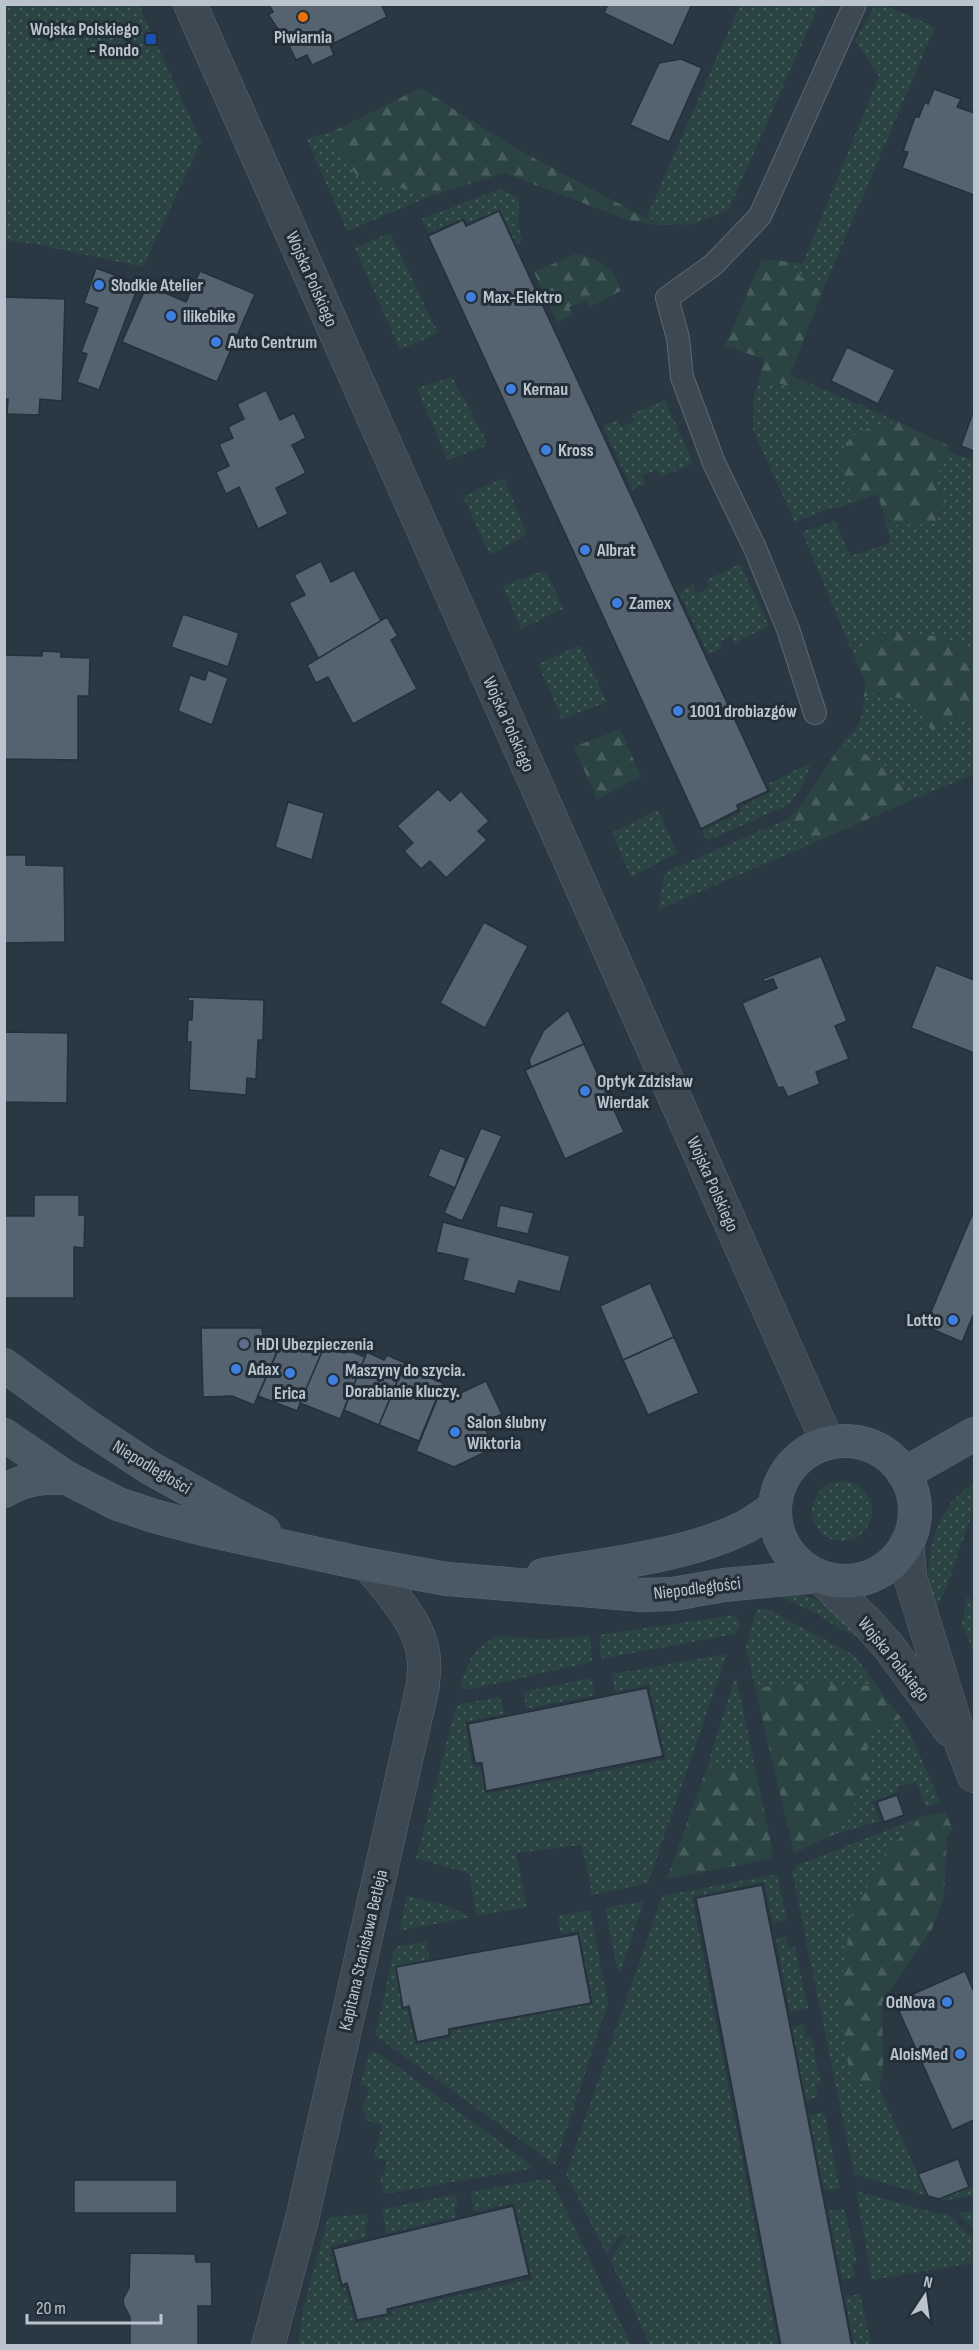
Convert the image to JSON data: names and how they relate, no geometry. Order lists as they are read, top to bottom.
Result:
{
  "streets": {
    "main road": ["Niepodległości"],
    "street": ["Wojska Polskiego", "Kapitana Stanisława Betleja"]
  },
  "crossings": [
    ["Wojska Polskiego", "Niepodległości"],
    ["Niepodległości", "Kapitana Stanisława Betleja"]
  ],
  "places": {
    "other": [
      "Piwiarnia",
      "Słodkie Atelier",
      "Max-Elektro",
      "ilikebike",
      "Auto Centrum",
      "Kernau",
      "Kross",
      "Albrat",
      "Zamex",
      "1001 drobiazgów",
      "Optyk Zdzisław Wierdak",
      "Lotto",
      "HDI Ubezpieczenia",
      "Adax",
      "Erica",
      "Maszyny do szycia. Dorabianie kluczy.",
      "Salon ślubny Wiktoria",
      "OdNova",
      "AloisMed"
    ],
    "transit": ["Wojska Polskiego - Rondo"]
  },
  "scale_bar": "20 m",
  "north": "top"
}
